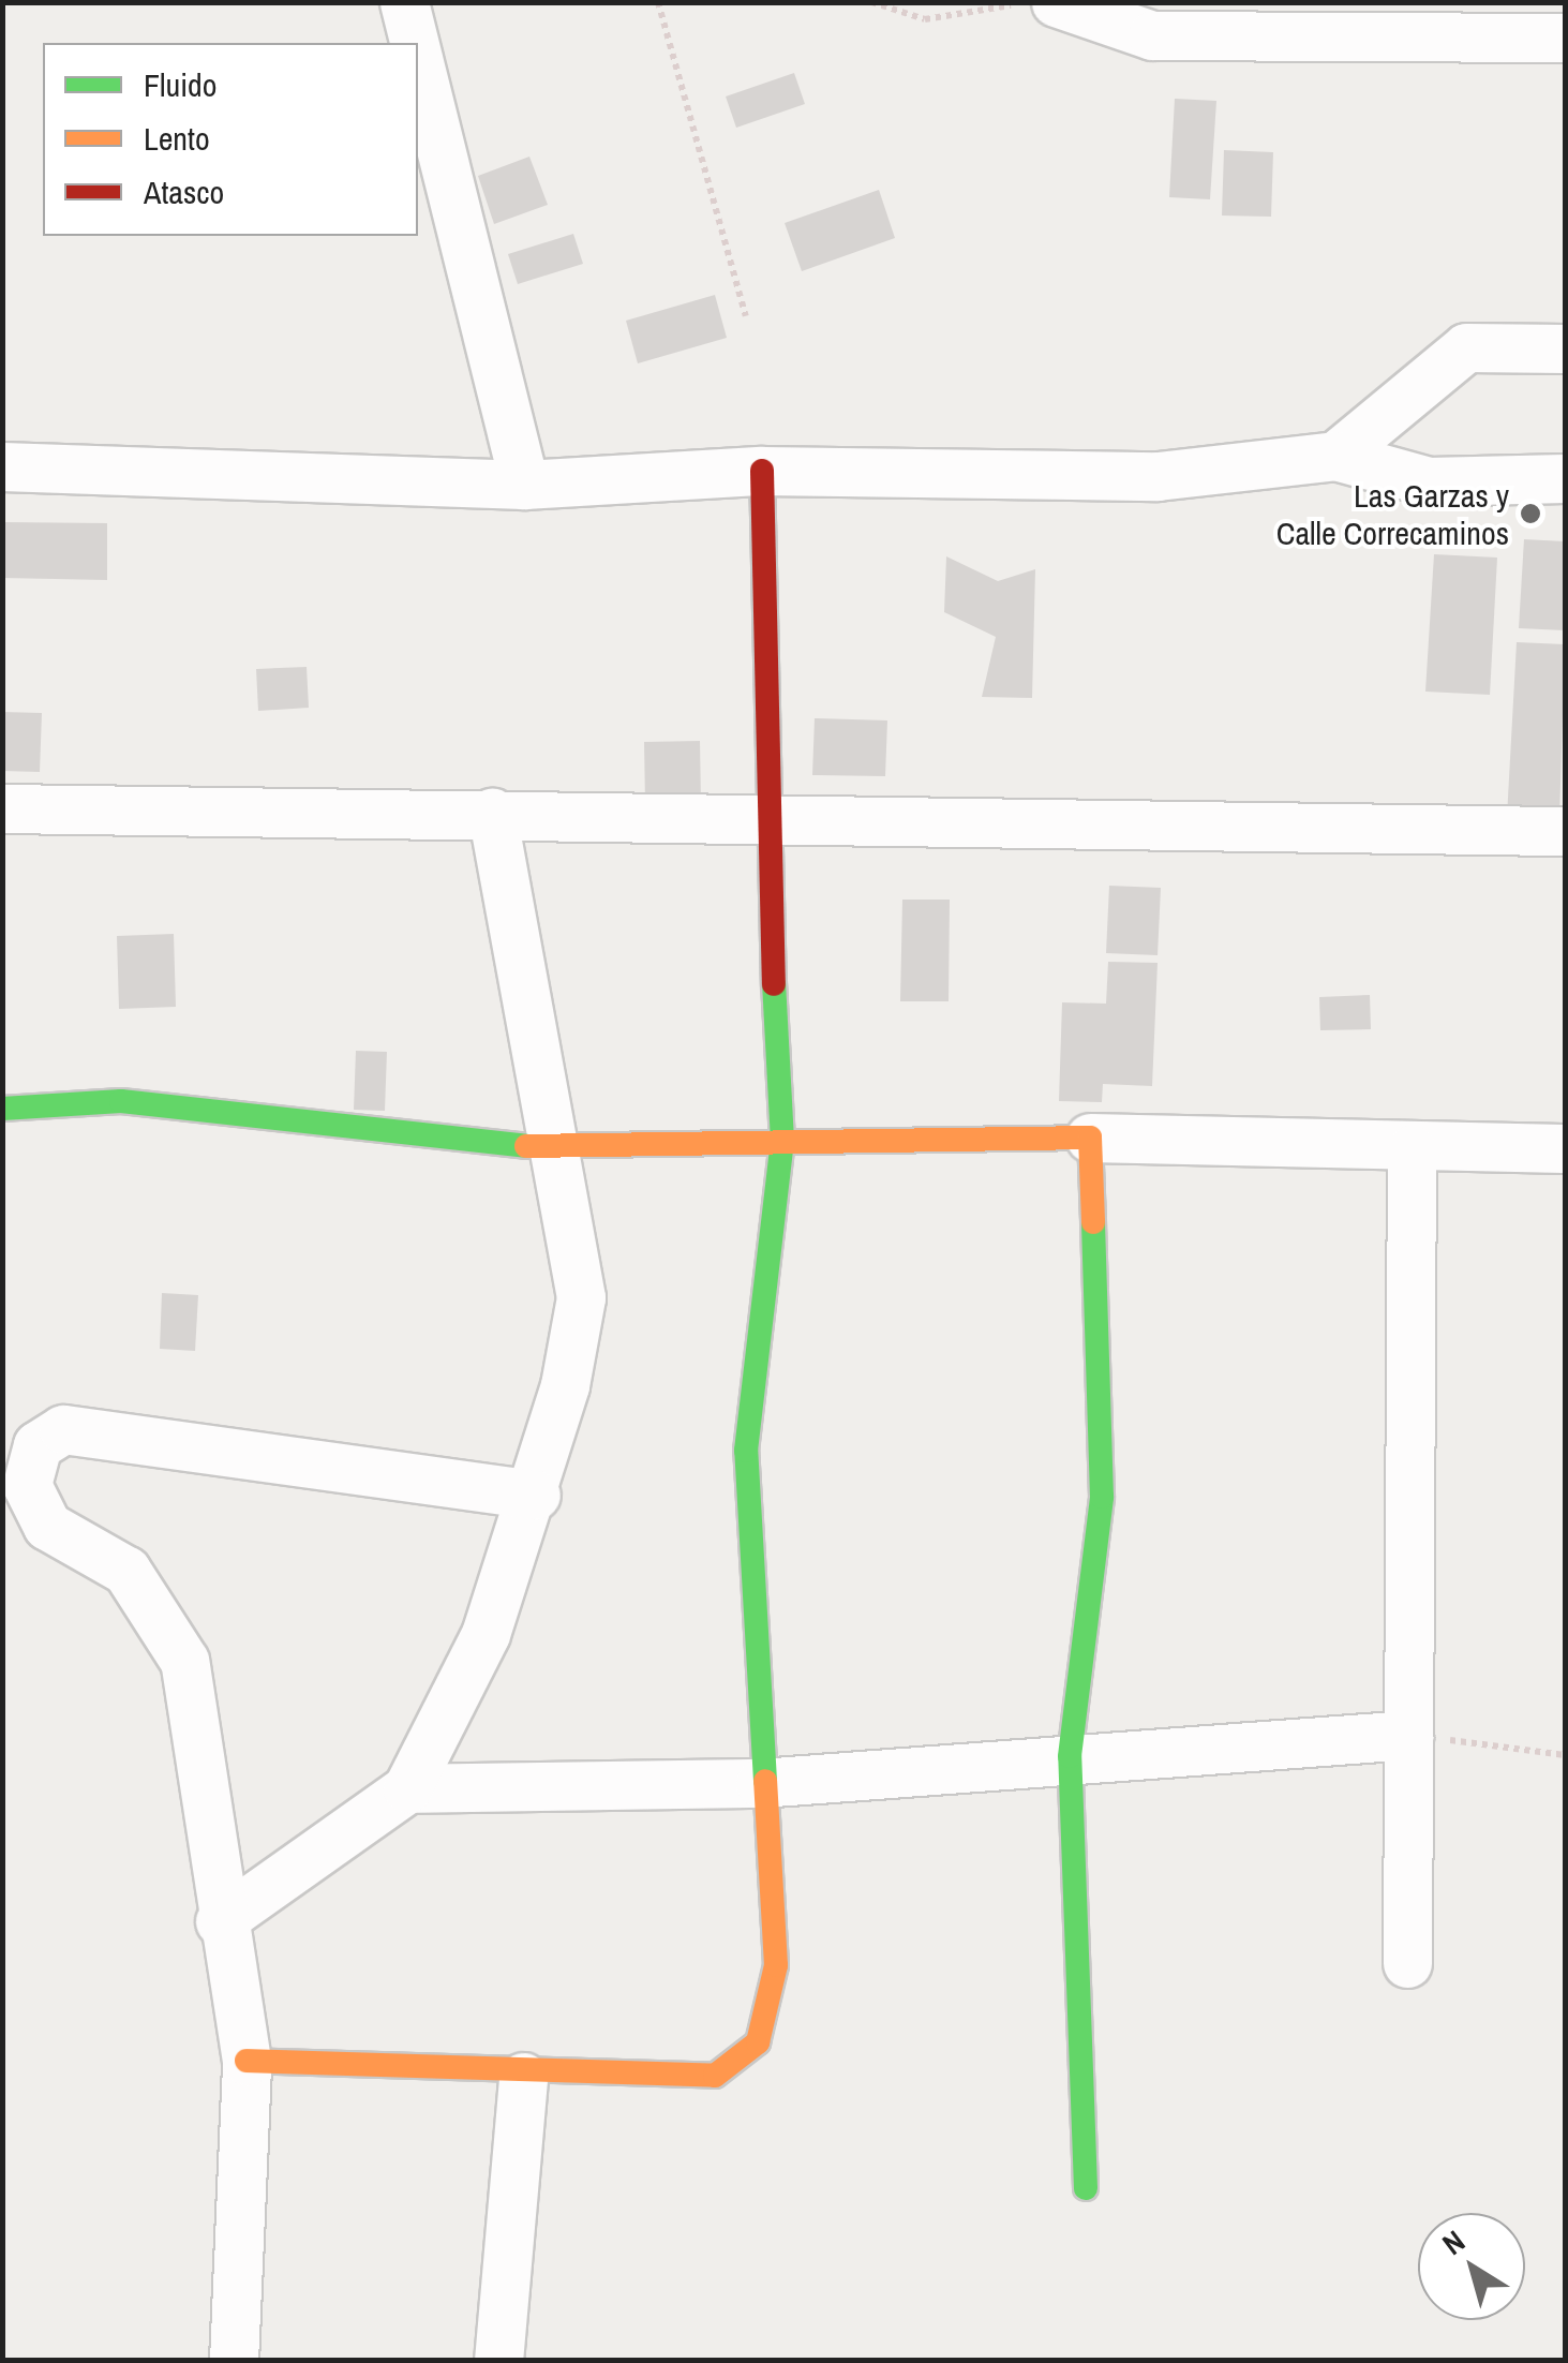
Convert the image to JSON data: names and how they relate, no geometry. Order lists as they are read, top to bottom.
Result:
{
  "places": ["Las Garzas y Calle Correcaminos"],
  "legend": ["Fluido", "Lento", "Atasco"],
  "north": "top left"
}
